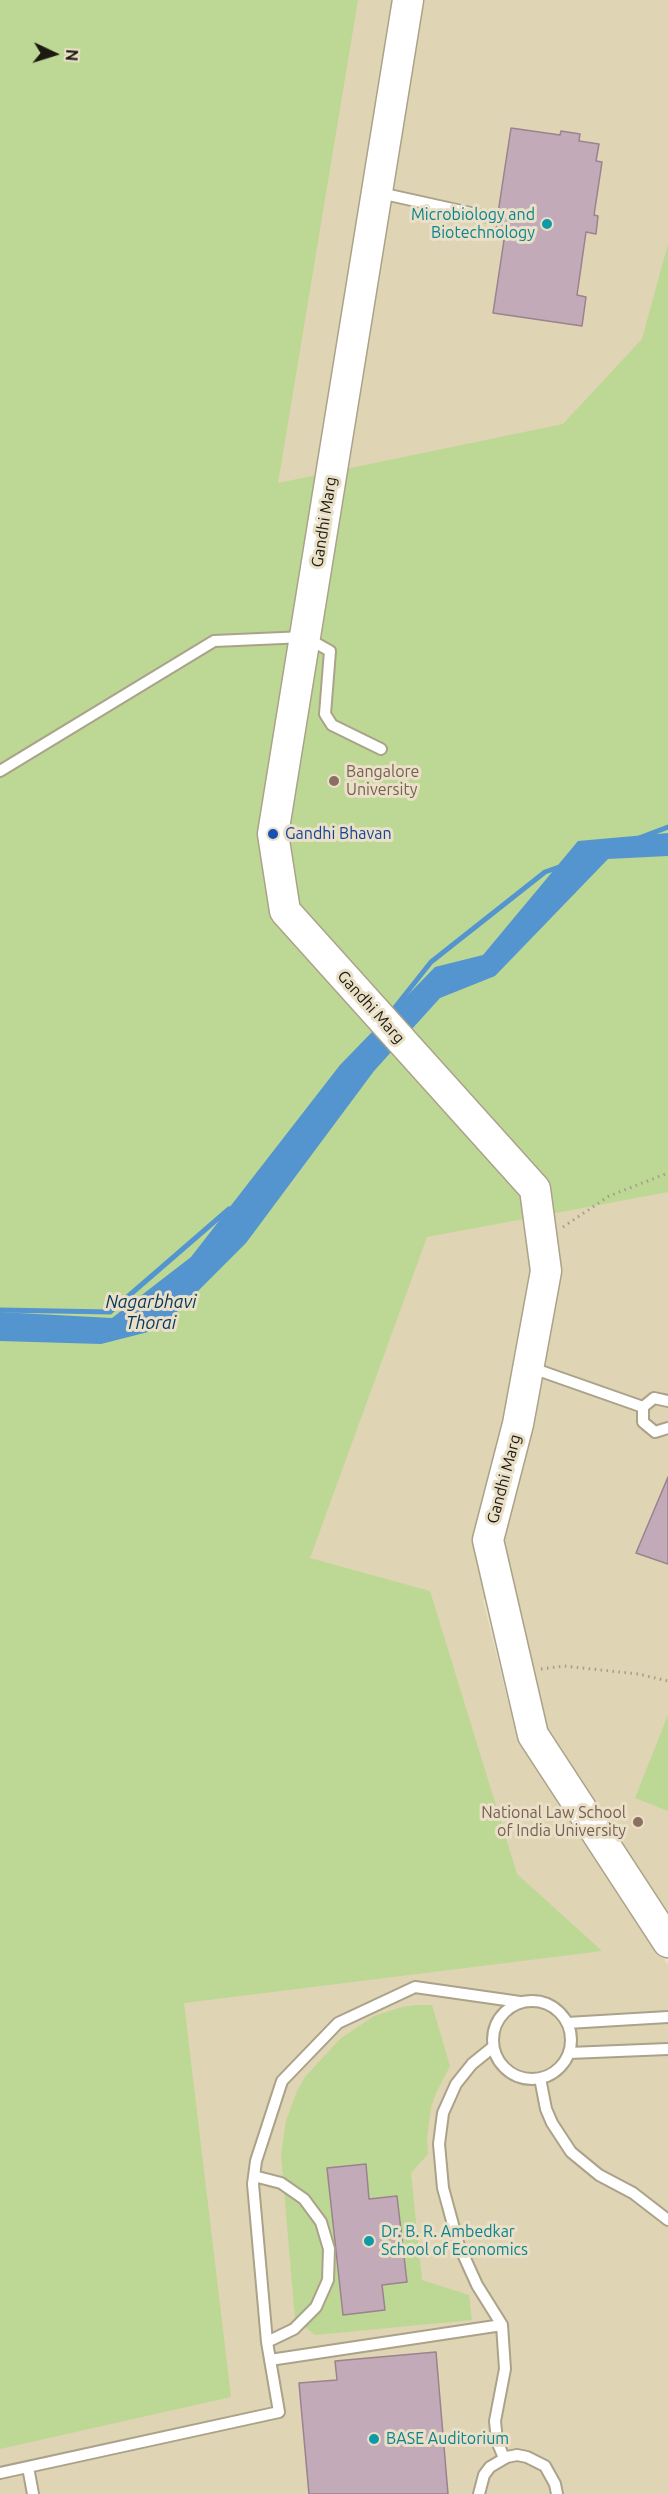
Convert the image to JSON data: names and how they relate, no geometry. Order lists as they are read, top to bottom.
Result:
{
  "streets": {
    "main road": ["Gandhi Marg"]
  },
  "water": ["Nagarbhavi Thorai"],
  "places": [
    "Microbiology and Biotechnology",
    "Bangalore University",
    "Gandhi Bhavan",
    "National Law School of India University",
    "Dr. B. R. Ambedkar School of Economics",
    "BASE Auditorium"
  ],
  "north": "right"
}
